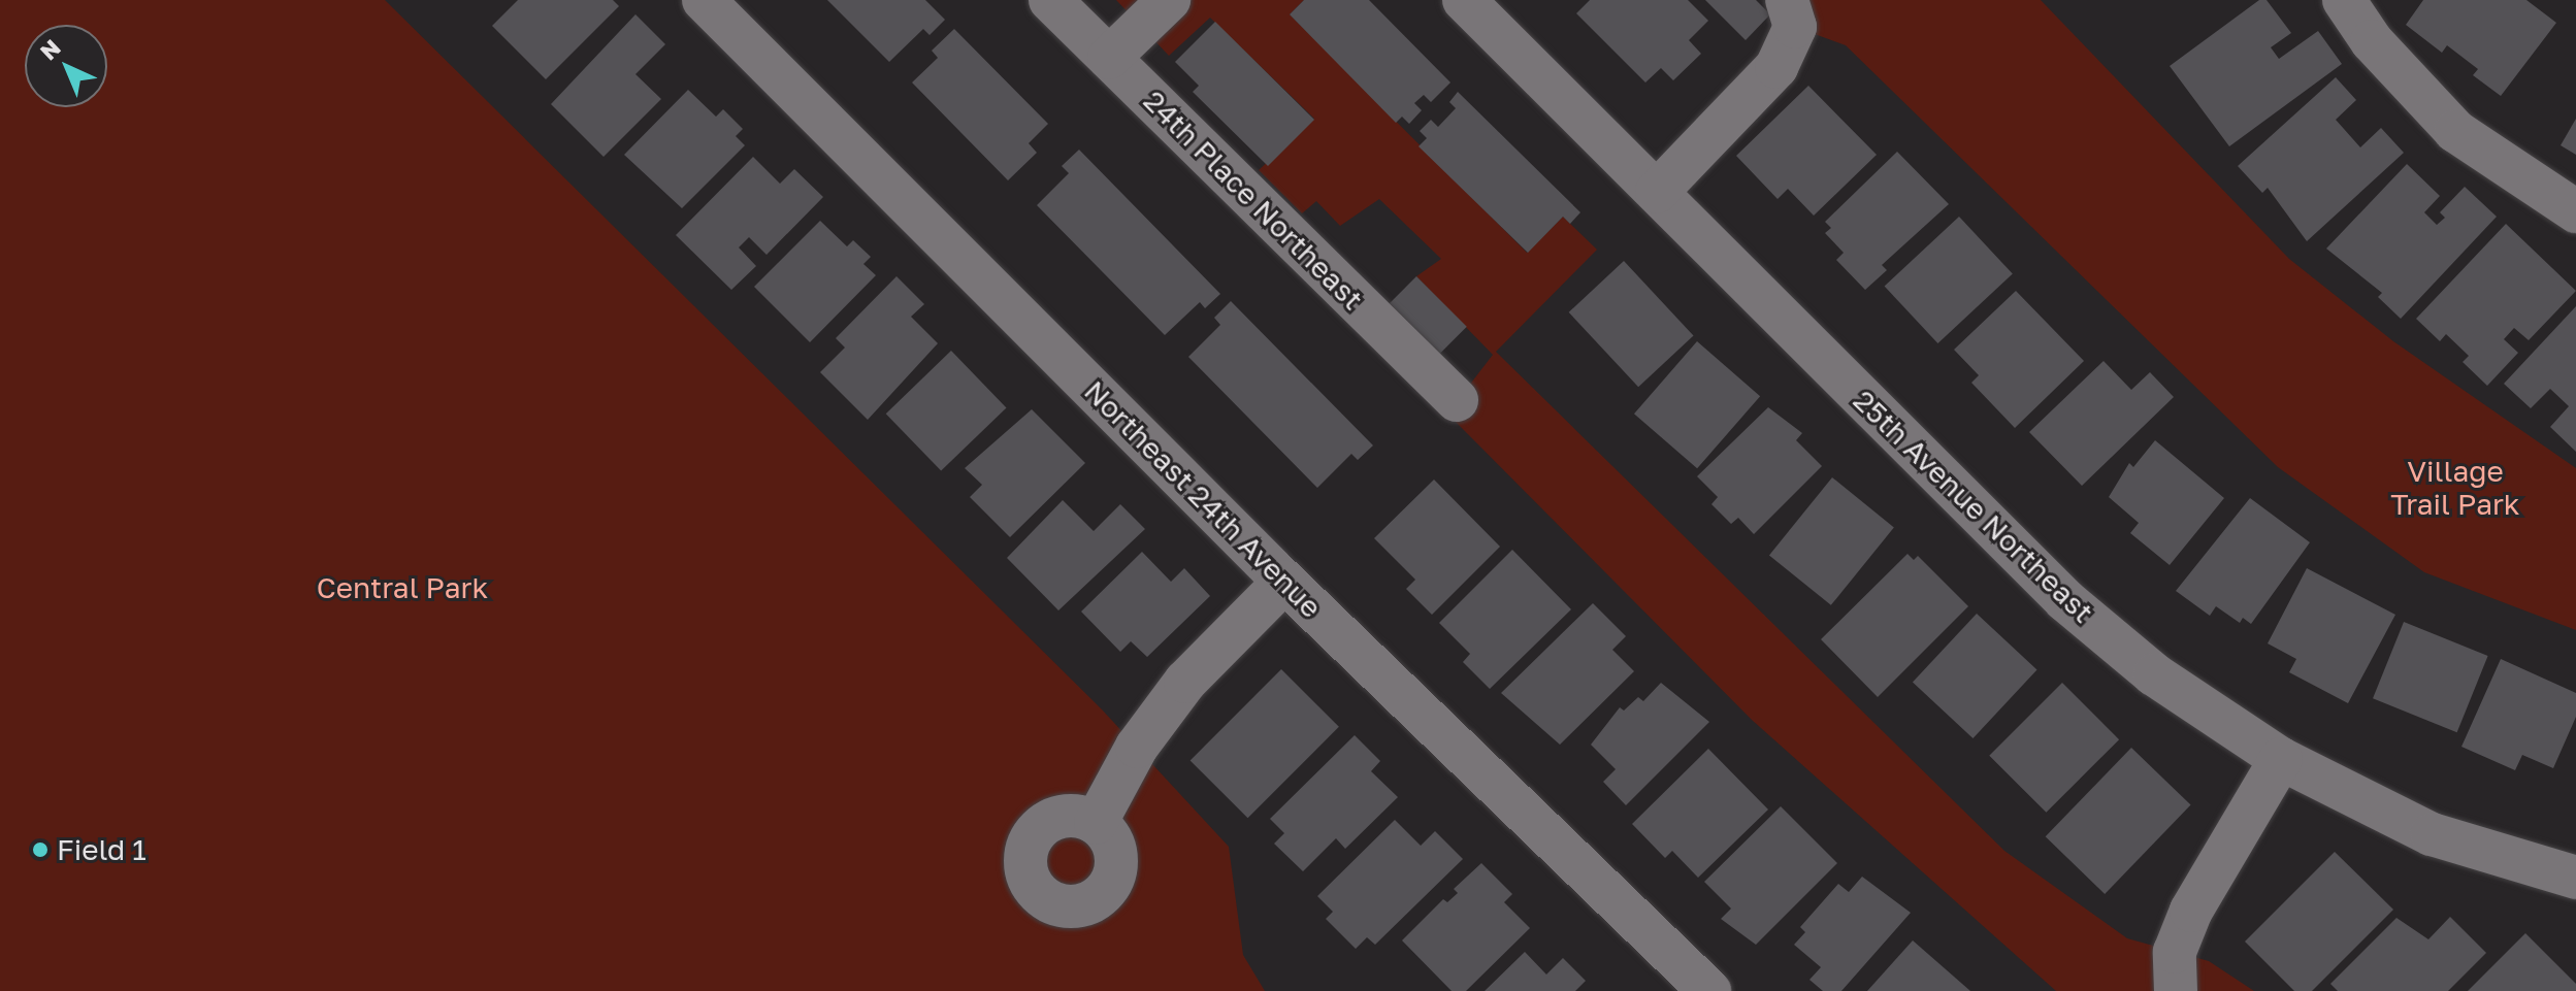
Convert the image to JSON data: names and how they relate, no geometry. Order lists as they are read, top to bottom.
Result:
{
  "streets": {
    "street": ["24th Place Northeast", "Northeast 24th Avenue", "25th Avenue Northeast"]
  },
  "parks": ["Village Trail Park", "Central Park"],
  "places": ["Field 1"],
  "north": "top left"
}
